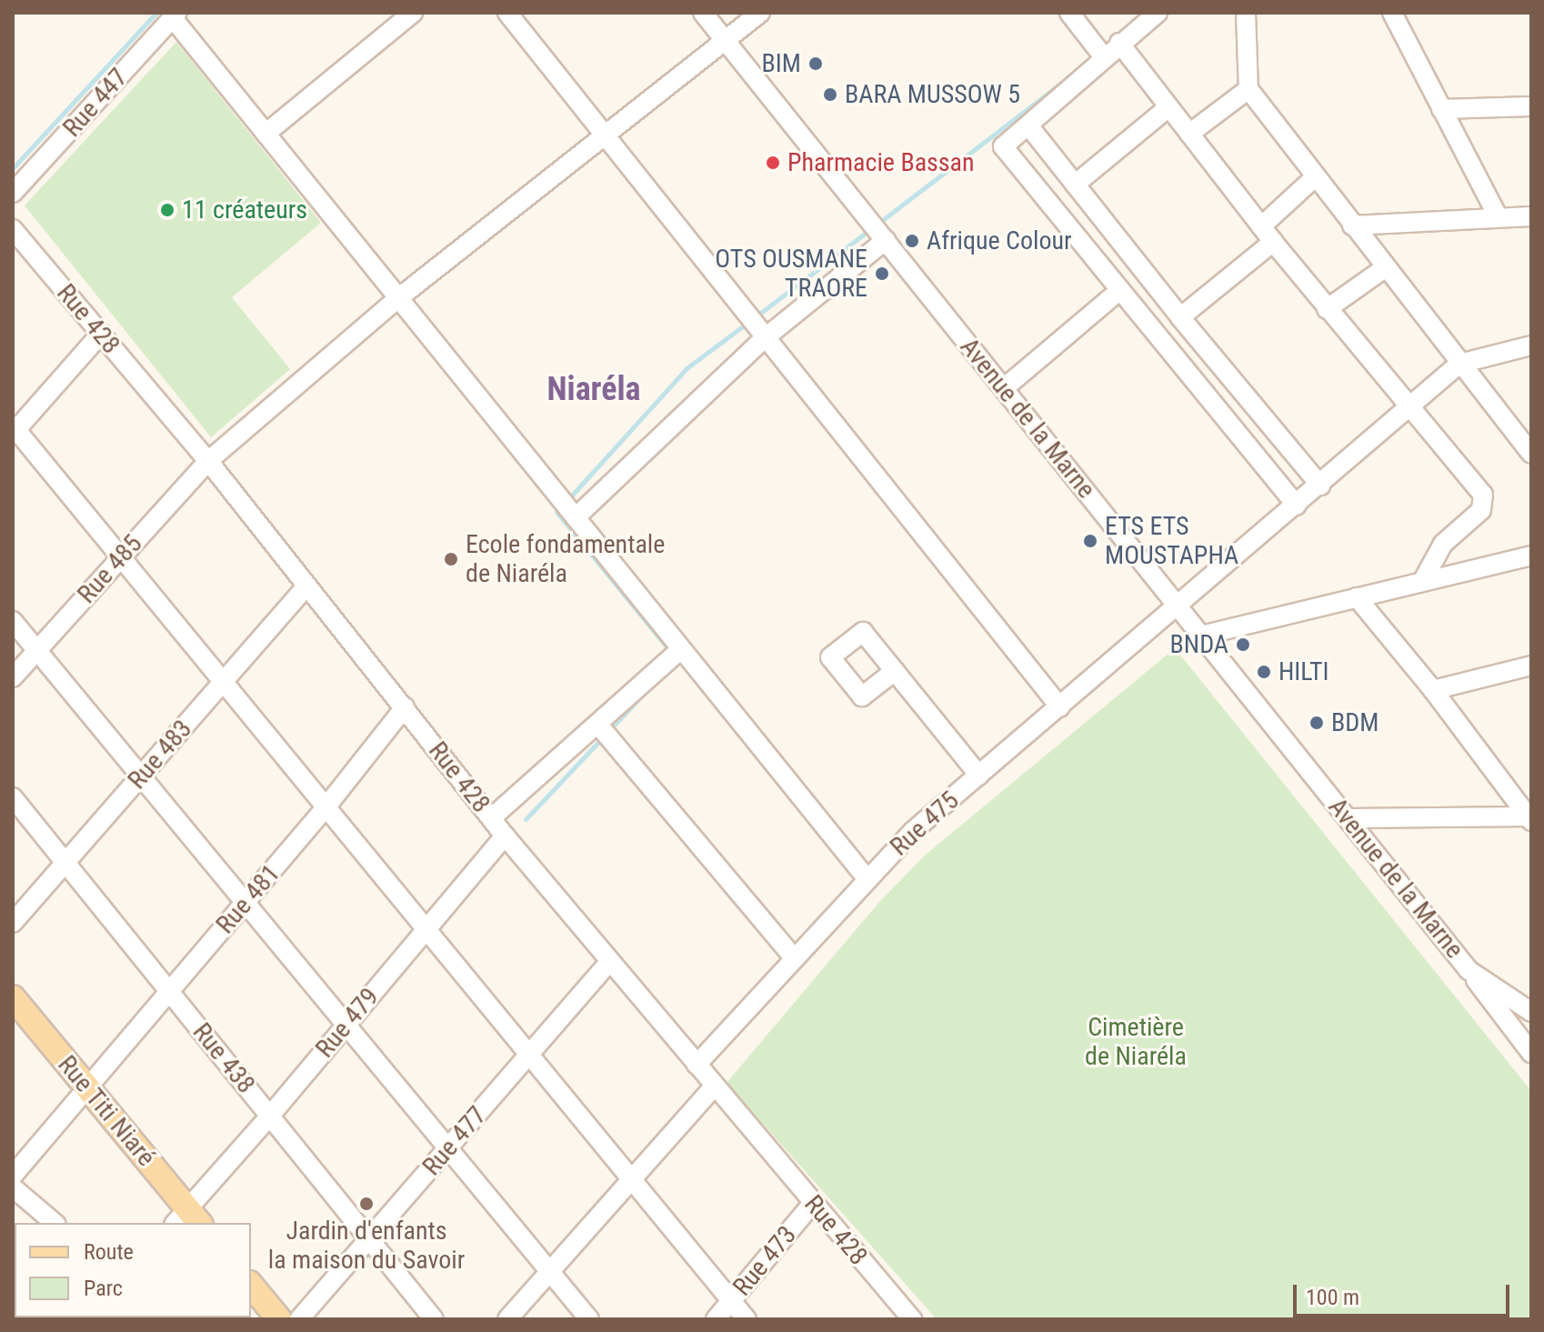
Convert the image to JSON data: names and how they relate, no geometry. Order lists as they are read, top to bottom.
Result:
{
  "streets": {
    "main road": ["Rue Titi Niaré"],
    "street": [
      "Rue 447",
      "Rue 428",
      "Avenue de la Marne",
      "Rue 485",
      "Rue 483",
      "Rue 475",
      "Rue 481",
      "Rue 479",
      "Rue 438",
      "Rue 477",
      "Rue 473"
    ]
  },
  "crossings": [
    ["Rue 428", "Rue 485"],
    ["Rue 428", "Rue 483"],
    ["Rue 428", "Rue 475"],
    ["Rue 428", "Rue 481"],
    ["Rue 428", "Rue 479"],
    ["Rue 428", "Rue 477"],
    ["Rue 428", "Rue 473"],
    ["Avenue de la Marne", "Rue 485"],
    ["Avenue de la Marne", "Rue 475"],
    ["Rue 483", "Rue 438"],
    ["Rue 481", "Rue 438"],
    ["Rue 481", "Rue Titi Niaré"],
    ["Rue 479", "Rue 438"],
    ["Rue 479", "Rue Titi Niaré"],
    ["Rue 438", "Rue 477"]
  ],
  "districts": ["Niaréla"],
  "parks": ["Cimetière de Niaréla"],
  "places": [
    "BIM",
    "BARA MUSSOW 5",
    "Pharmacie Bassan",
    "11 créateurs",
    "Afrique Colour",
    "OTS OUSMANE TRAORE",
    "ETS ETS MOUSTAPHA",
    "Ecole fondamentale de Niaréla",
    "BNDA",
    "HILTI",
    "BDM",
    "Jardin d'enfants la maison du Savoir"
  ],
  "legend": ["Route", "Parc"],
  "scale_bar": "100 m"
}
